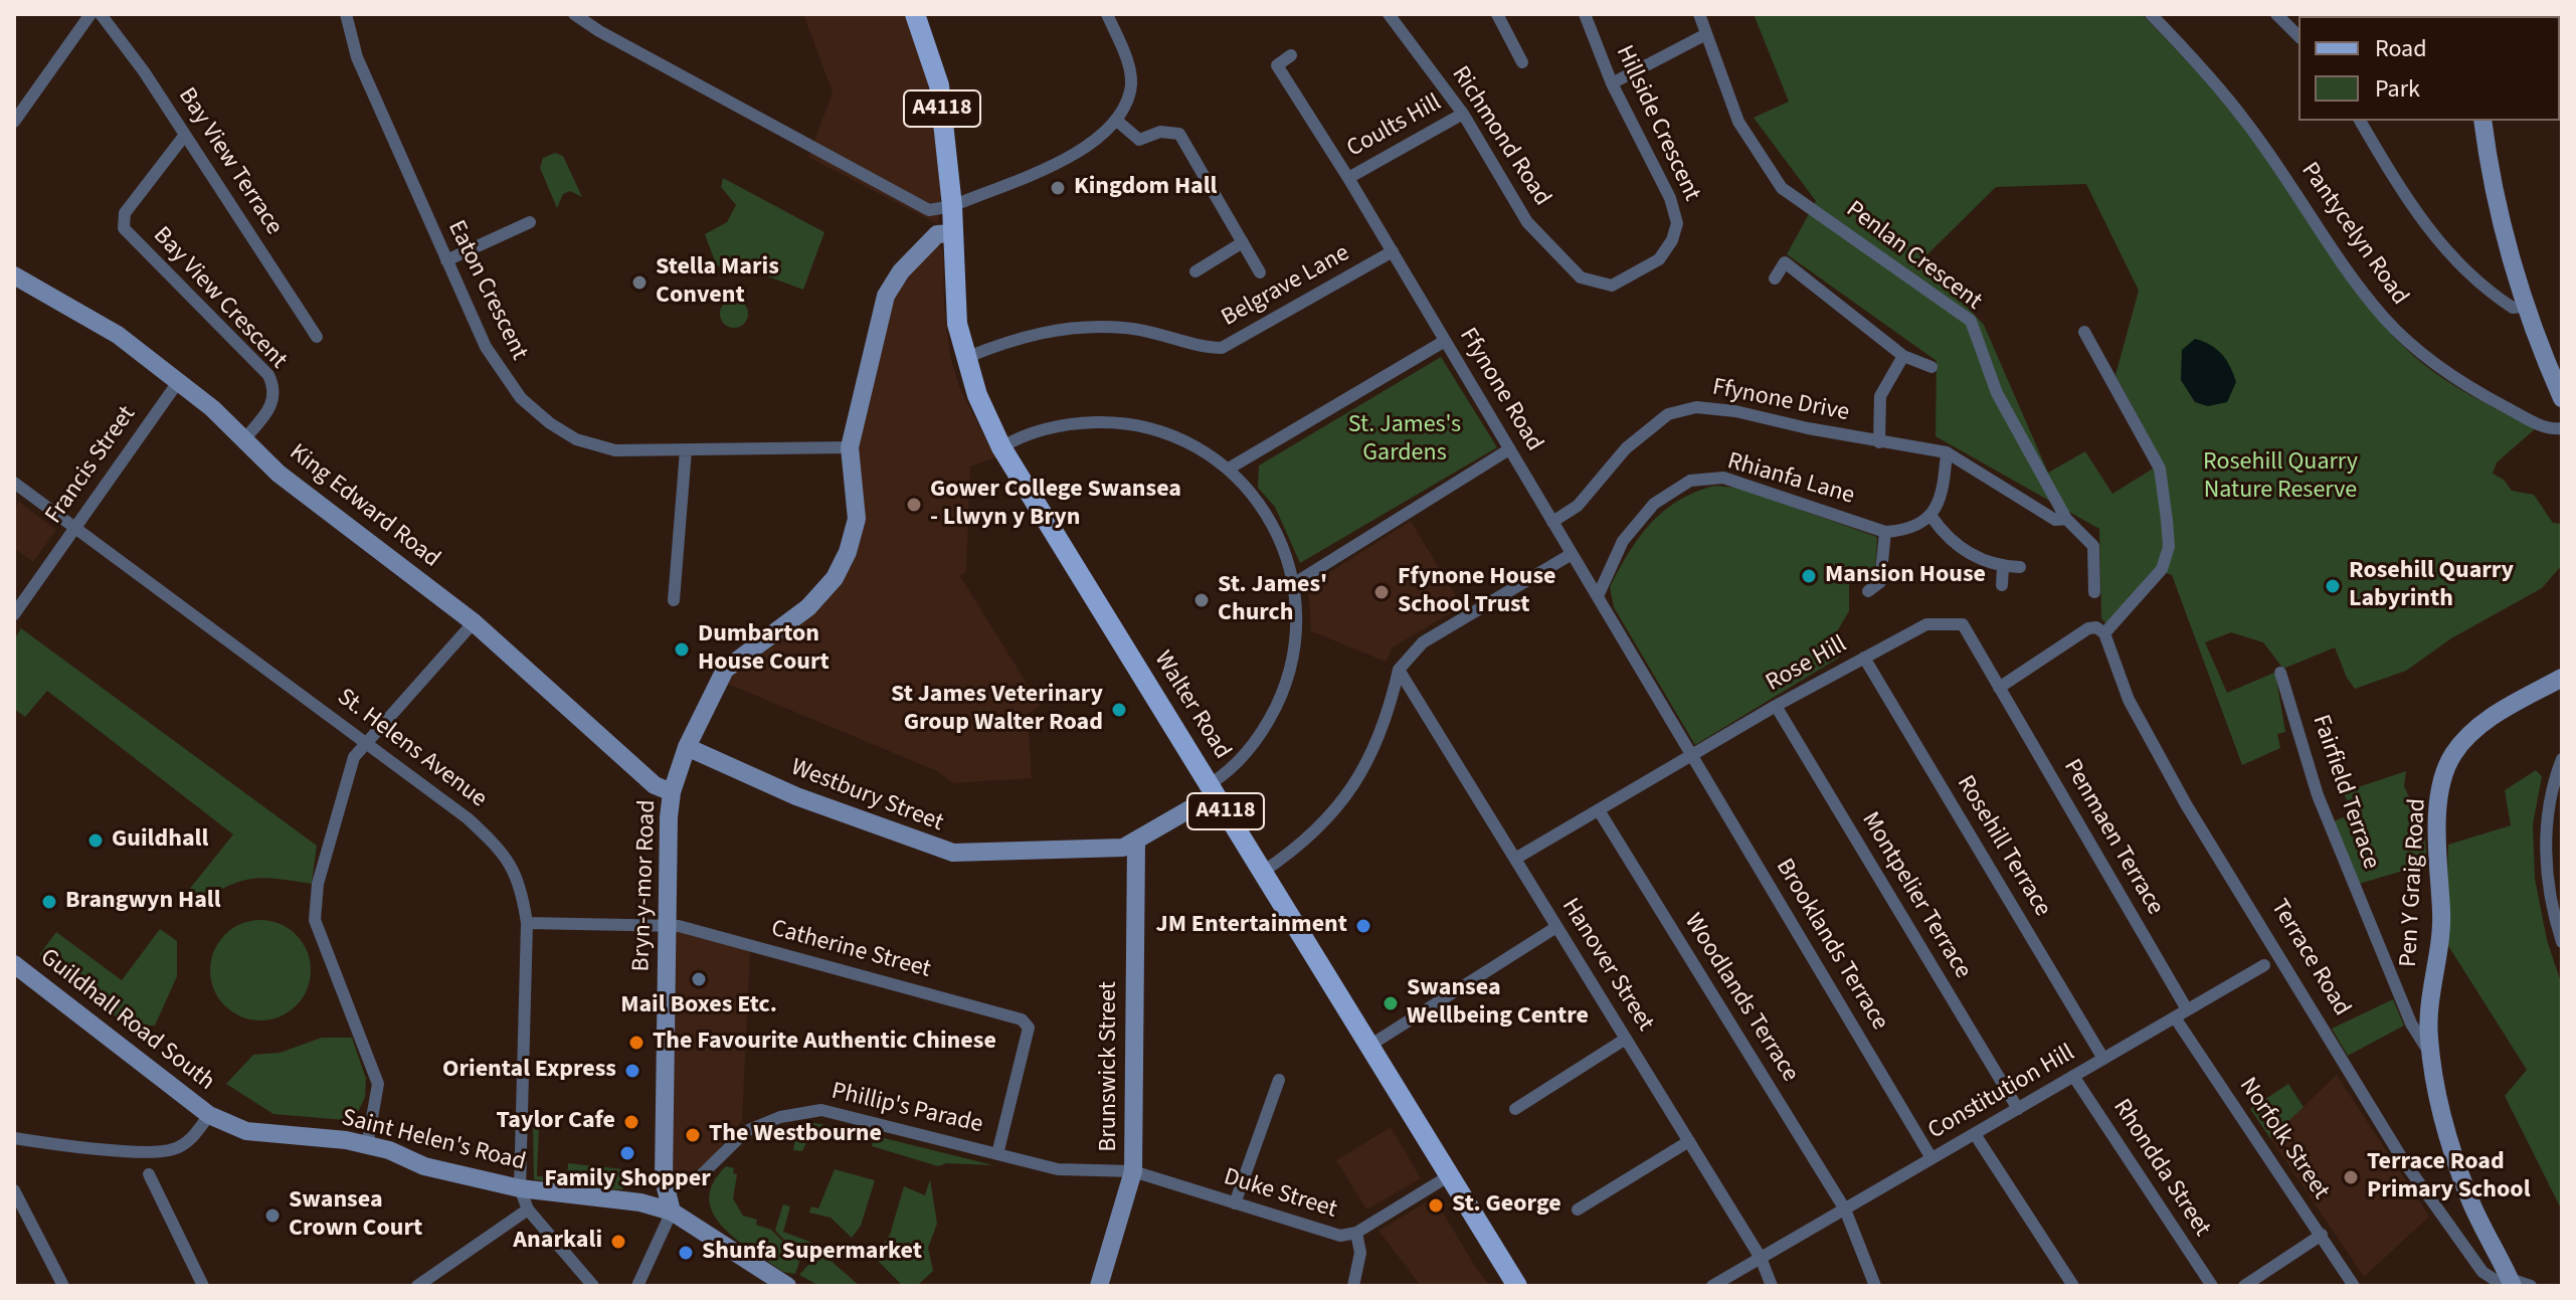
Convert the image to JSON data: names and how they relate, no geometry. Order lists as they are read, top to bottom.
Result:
{
  "streets": {
    "main road": ["A4118", "Walter Road"],
    "street": [
      "Hillside Crescent",
      "Coults Hill",
      "Richmond Road",
      "Bay View Terrace",
      "Pantycelyn Road",
      "Penlan Crescent",
      "Belgrave Lane",
      "Eaton Crescent",
      "Bay View Crescent",
      "Ffynone Road",
      "Ffynone Drive",
      "Francis Street",
      "Rhianfa Lane",
      "King Edward Road",
      "Rose Hill",
      "St. Helens Avenue",
      "Fairfield Terrace",
      "Westbury Street",
      "Penmaen Terrace",
      "Rosehill Terrace",
      "Pen Y Graig Road",
      "Bryn-y-mor Road",
      "Montpelier Terrace",
      "Brooklands Terrace",
      "Catherine Street",
      "Terrace Road",
      "Hanover Street",
      "Woodlands Terrace",
      "Guildhall Road South",
      "Brunswick Street",
      "Constitution Hill",
      "Phillip's Parade",
      "Norfolk Street",
      "Saint Helen's Road",
      "Rhondda Street",
      "Duke Street"
    ]
  },
  "crossings": [
    ["A4118", "Walter Road"],
    ["Hillside Crescent", "Richmond Road"],
    ["Coults Hill", "Richmond Road"],
    ["Coults Hill", "Ffynone Road"],
    ["Bay View Terrace", "Bay View Crescent"],
    ["Belgrave Lane", "Ffynone Road"],
    ["Belgrave Lane", "Walter Road"],
    ["Eaton Crescent", "Bryn-y-mor Road"],
    ["Bay View Crescent", "King Edward Road"],
    ["Ffynone Road", "Ffynone Drive"],
    ["Ffynone Road", "Rhianfa Lane"],
    ["Ffynone Road", "Rose Hill"],
    ["Ffynone Road", "Brooklands Terrace"],
    ["Francis Street", "King Edward Road"],
    ["Francis Street", "St. Helens Avenue"],
    ["King Edward Road", "Bryn-y-mor Road"],
    ["Rose Hill", "Penmaen Terrace"],
    ["Rose Hill", "Rosehill Terrace"],
    ["Rose Hill", "Montpelier Terrace"],
    ["Rose Hill", "Brooklands Terrace"],
    ["Rose Hill", "Hanover Street"],
    ["Rose Hill", "Woodlands Terrace"],
    ["Walter Road", "Westbury Street"],
    ["Walter Road", "Bryn-y-mor Road"],
    ["Walter Road", "Duke Street"],
    ["St. Helens Avenue", "Catherine Street"],
    ["St. Helens Avenue", "Saint Helen's Road"],
    ["Fairfield Terrace", "Pen Y Graig Road"],
    ["Westbury Street", "Bryn-y-mor Road"],
    ["Westbury Street", "Brunswick Street"],
    ["Penmaen Terrace", "Constitution Hill"],
    ["Rosehill Terrace", "Constitution Hill"],
    ["Pen Y Graig Road", "Terrace Road"],
    ["Bryn-y-mor Road", "Catherine Street"],
    ["Bryn-y-mor Road", "Saint Helen's Road"],
    ["Montpelier Terrace", "Constitution Hill"],
    ["Brooklands Terrace", "Constitution Hill"],
    ["Catherine Street", "Phillip's Parade"],
    ["Hanover Street", "Constitution Hill"],
    ["Woodlands Terrace", "Constitution Hill"],
    ["Guildhall Road South", "Saint Helen's Road"],
    ["Brunswick Street", "Phillip's Parade"],
    ["Brunswick Street", "Duke Street"],
    ["Constitution Hill", "Norfolk Street"],
    ["Constitution Hill", "Rhondda Street"],
    ["Phillip's Parade", "Duke Street"]
  ],
  "parks": ["St. James's Gardens", "Rosehill Quarry Nature Reserve"],
  "places": [
    "Kingdom Hall",
    "Stella Maris Convent",
    "Gower College Swansea - Llwyn y Bryn",
    "Mansion House",
    "Rosehill Quarry Labyrinth",
    "Ffynone House School Trust",
    "St. James' Church",
    "Dumbarton House Court",
    "St James Veterinary Group Walter Road",
    "Guildhall",
    "Brangwyn Hall",
    "JM Entertainment",
    "Mail Boxes Etc.",
    "Swansea Wellbeing Centre",
    "The Favourite Authentic Chinese",
    "Oriental Express",
    "Taylor Cafe",
    "The Westbourne",
    "Family Shopper",
    "Terrace Road Primary School",
    "St. George",
    "Swansea Crown Court",
    "Anarkali",
    "Shunfa Supermarket"
  ],
  "legend": ["Road", "Park"]
}
